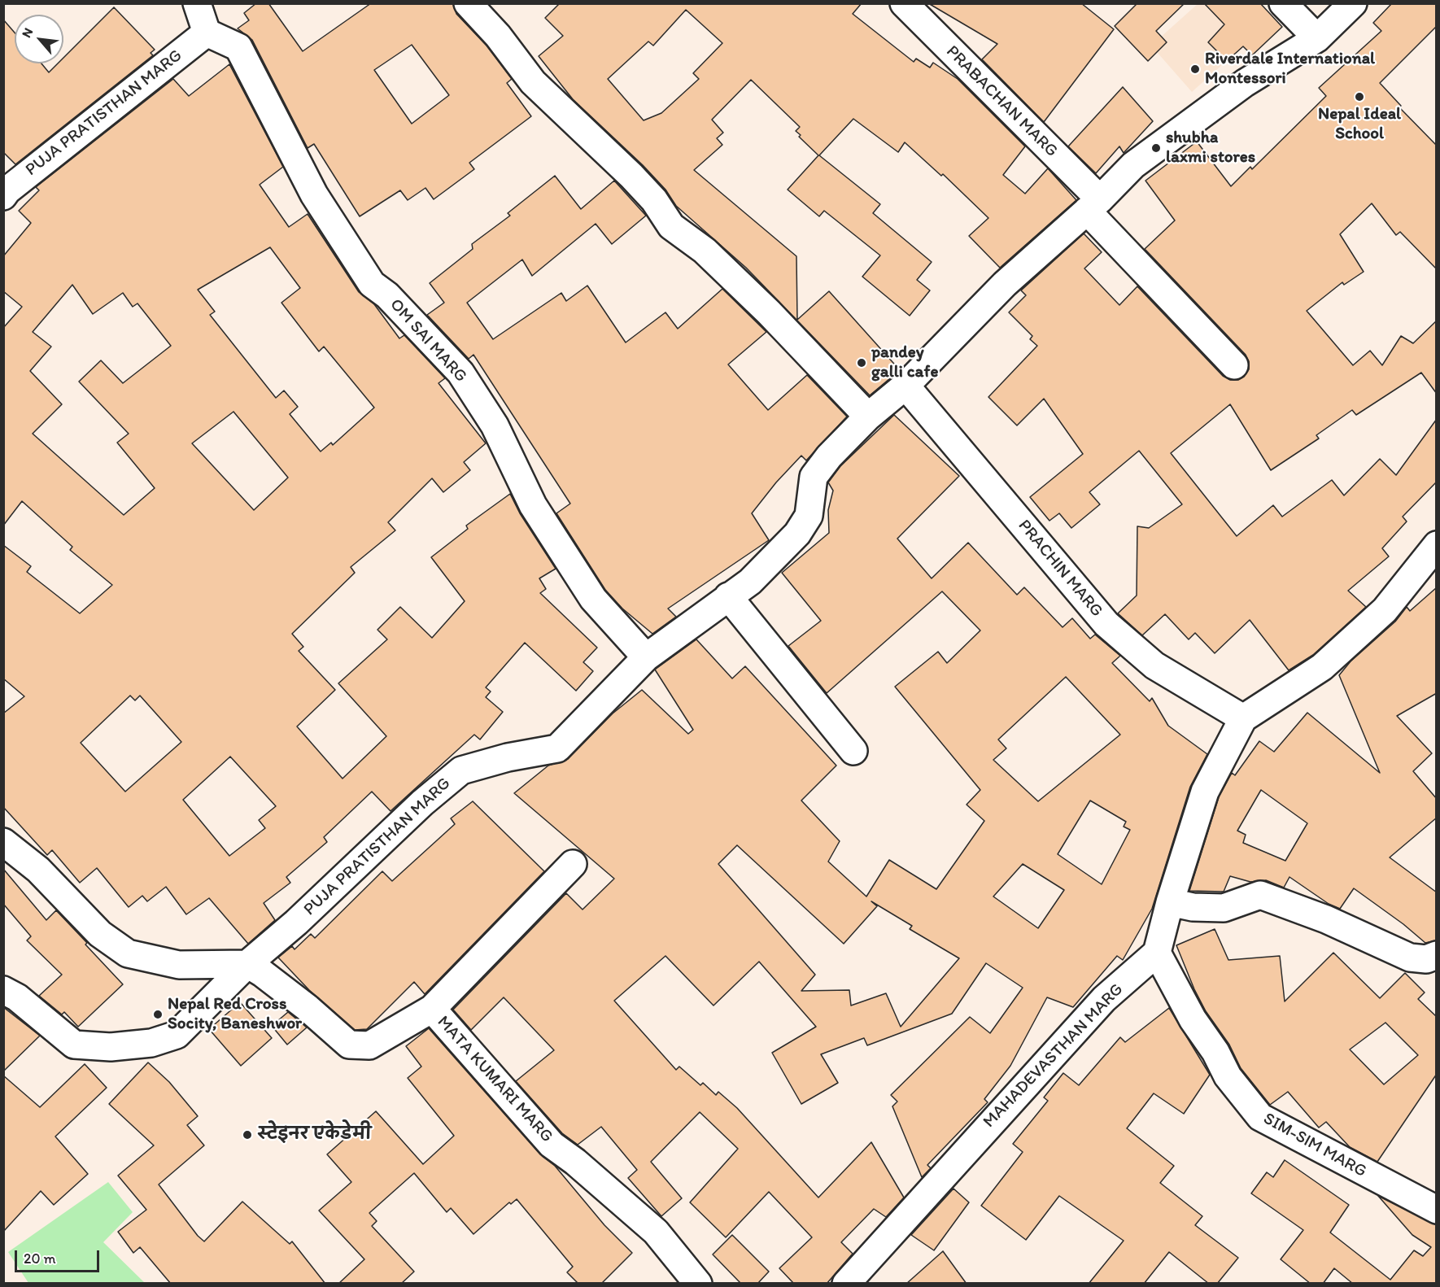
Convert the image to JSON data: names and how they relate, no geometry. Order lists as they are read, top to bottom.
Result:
{
  "streets": {
    "street": [
      "PRABACHAN MARG",
      "PUJA PRATISTHAN MARG",
      "OM SAI MARG",
      "PRACHIN MARG",
      "MAHADEVASTHAN MARG",
      "MATA KUMARI MARG",
      "SIM-SIM MARG"
    ]
  },
  "crossings": [
    ["PRABACHAN MARG", "PUJA PRATISTHAN MARG"],
    ["PUJA PRATISTHAN MARG", "OM SAI MARG"],
    ["PUJA PRATISTHAN MARG", "PRACHIN MARG"],
    ["PUJA PRATISTHAN MARG", "MATA KUMARI MARG"],
    ["MAHADEVASTHAN MARG", "SIM-SIM MARG"]
  ],
  "places": [
    "Riverdale International Montessori",
    "Nepal Ideal School",
    "shubha laxmi stores",
    "pandey galli cafe",
    "Nepal Red Cross Socity, Baneshwor",
    "स्टेइनर एकेडेमी"
  ],
  "scale_bar": "20 m",
  "north": "top left"
}
